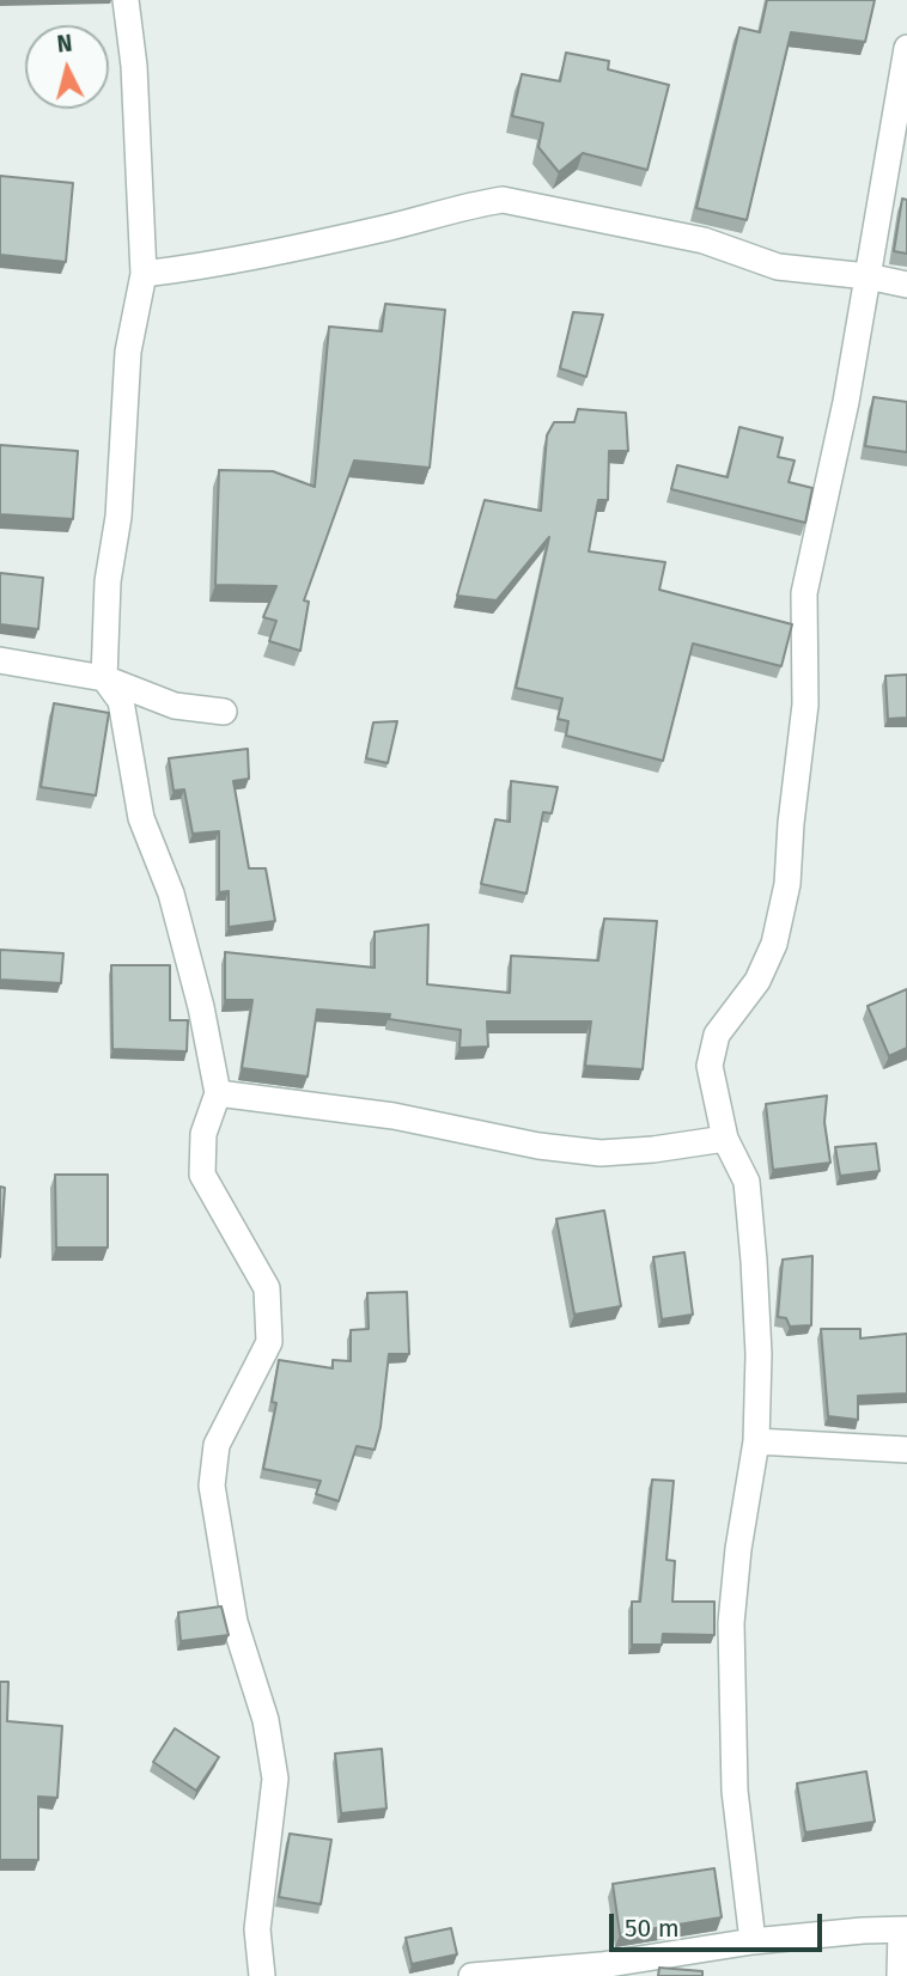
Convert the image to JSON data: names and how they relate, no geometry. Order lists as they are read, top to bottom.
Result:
{
  "scale_bar": "50 m",
  "north": "top"
}
